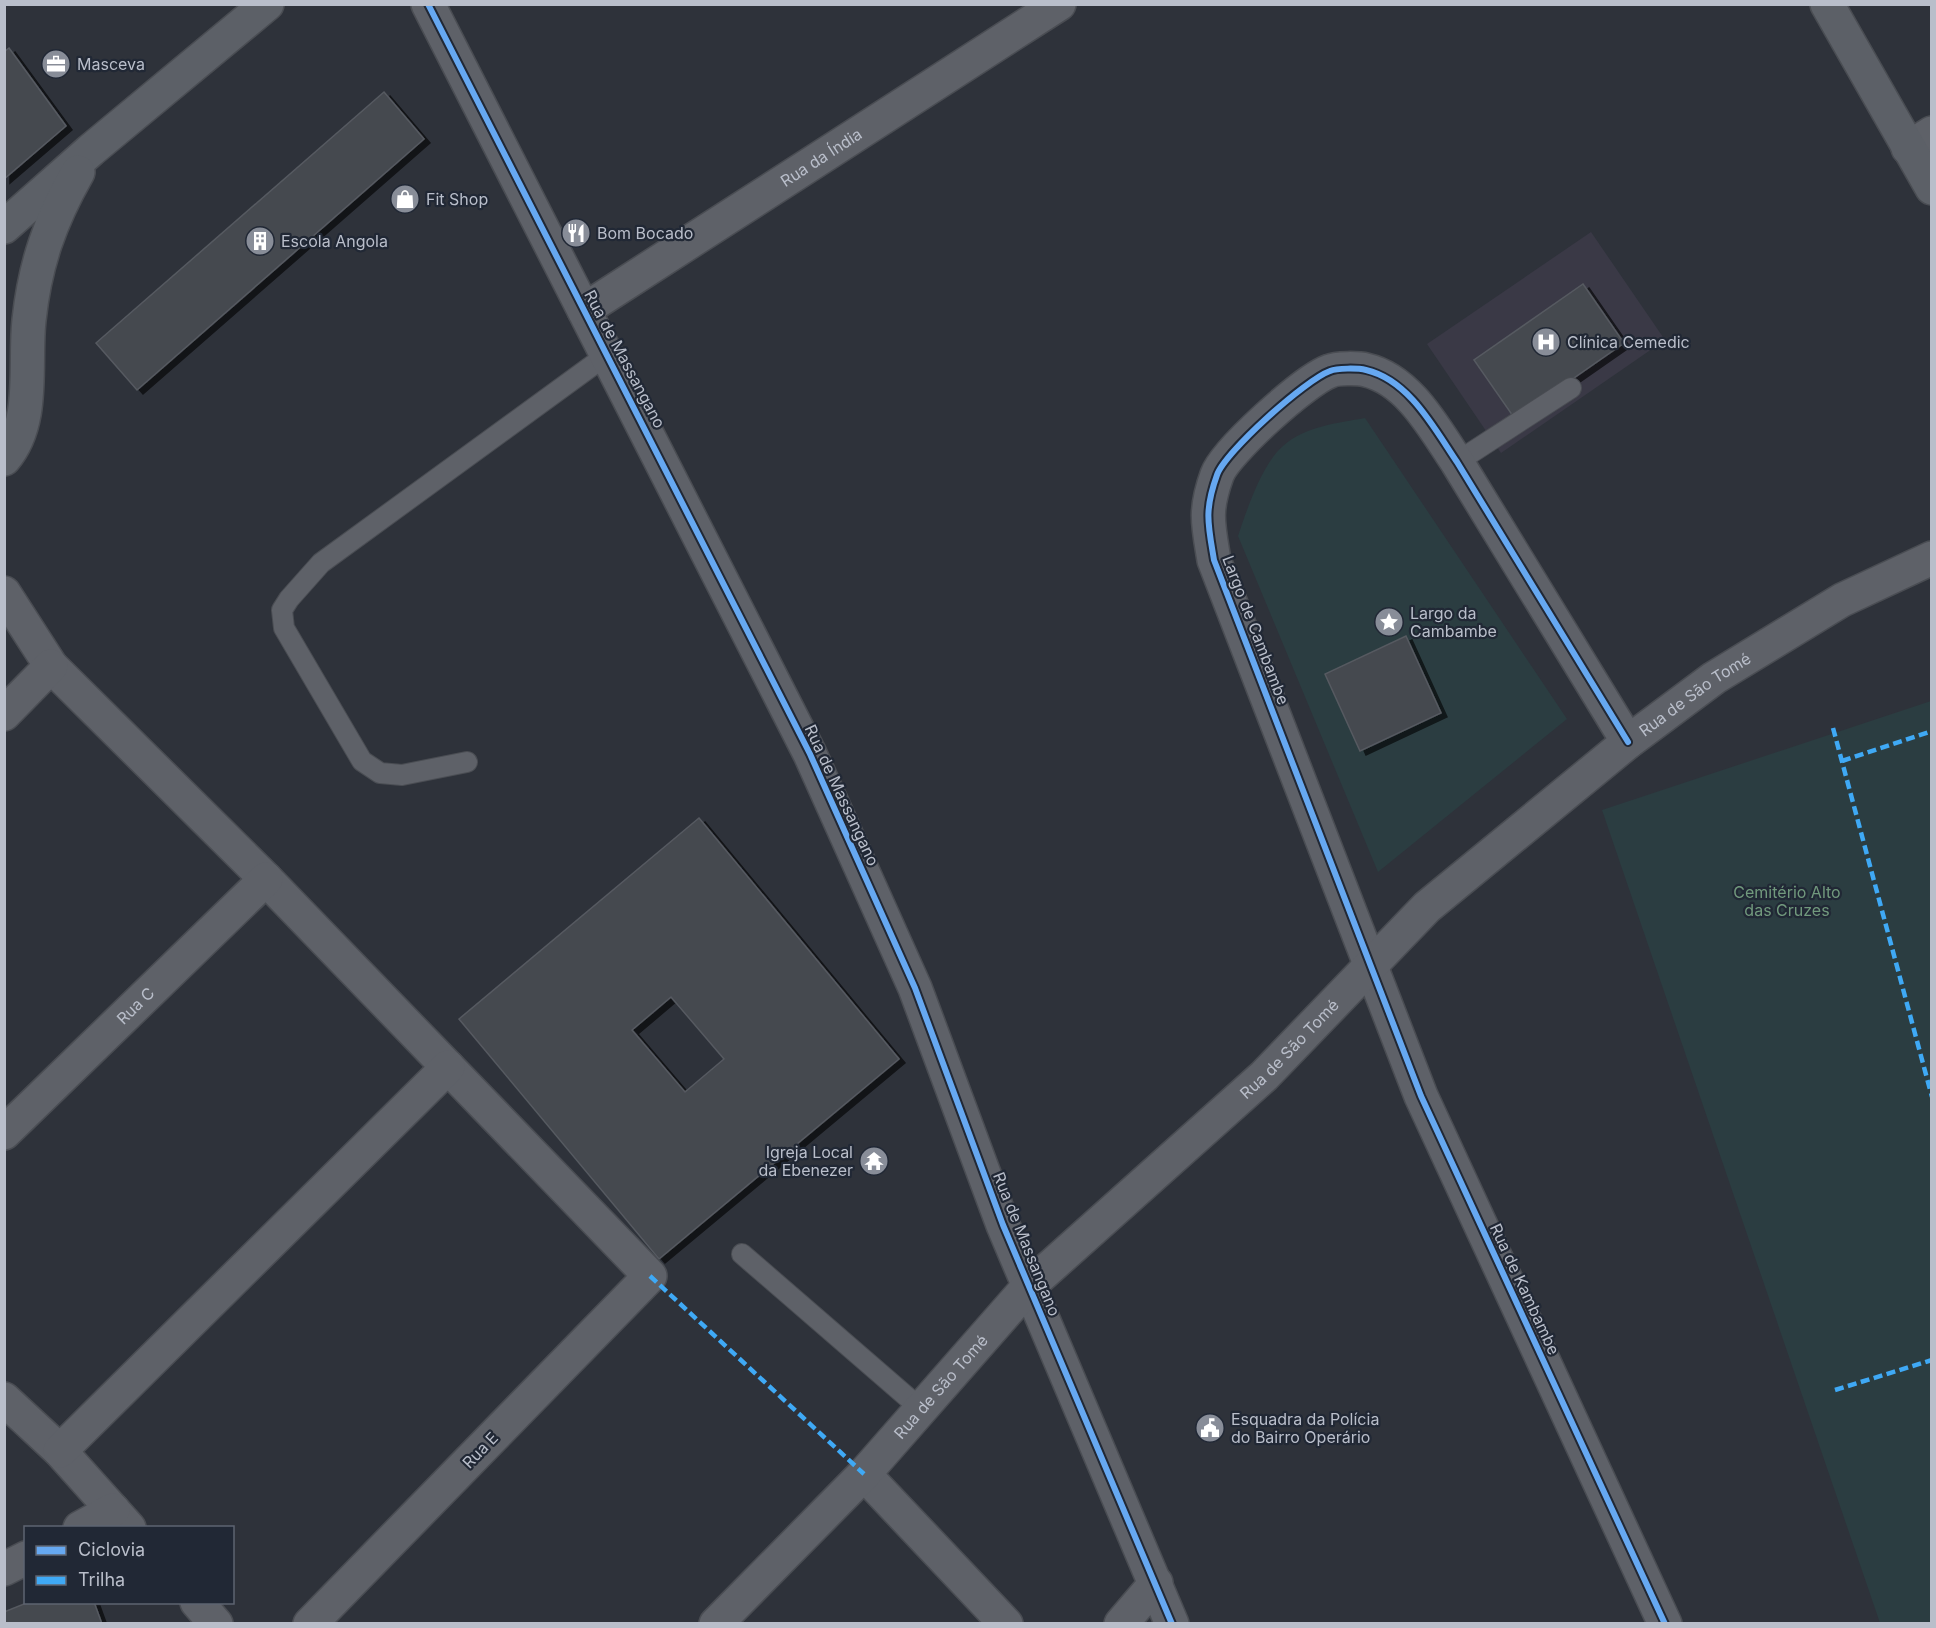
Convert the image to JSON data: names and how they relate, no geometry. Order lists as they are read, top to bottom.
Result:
{
  "streets": {
    "street": [
      "Rua da Índia",
      "Rua de Massangano",
      "Largo de Cambambe",
      "Rua de São Tomé",
      "Rua C",
      "Rua de Kambambe",
      "Rua E"
    ]
  },
  "crossings": [
    ["Rua da Índia", "Rua de Massangano"],
    ["Rua de Massangano", "Rua de São Tomé"],
    ["Largo de Cambambe", "Rua de São Tomé"],
    ["Largo de Cambambe", "Rua de Kambambe"],
    ["Rua de São Tomé", "Rua de Kambambe"]
  ],
  "parks": ["Cemitério Alto das Cruzes"],
  "places": {
    "office": ["Masceva"],
    "shop": ["Fit Shop"],
    "restaurant": ["Bom Bocado"],
    "building": ["Escola Angola"],
    "hospital": ["Clínica Cemedic"],
    "place": ["Largo da Cambambe"],
    "temple": ["Igreja Local da Ebenezer"],
    "public building": ["Esquadra da Polícia do Bairro Operário"]
  },
  "legend": ["Ciclovia", "Trilha"]
}
